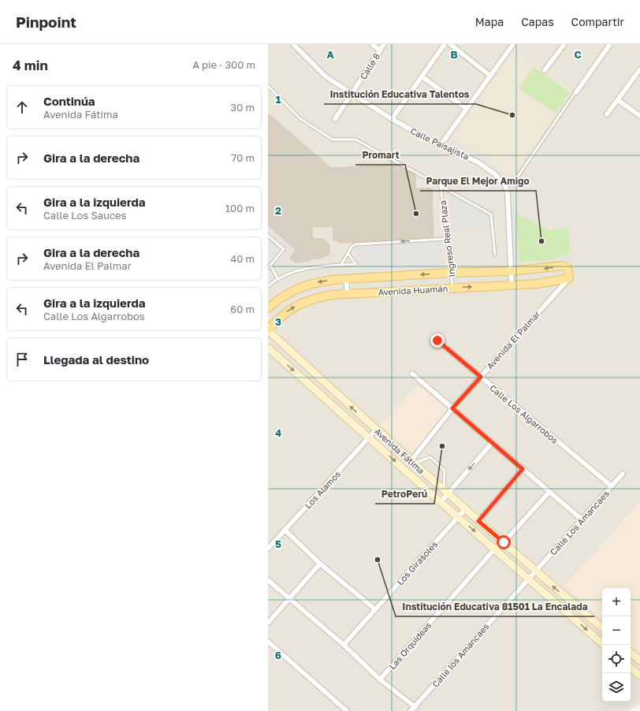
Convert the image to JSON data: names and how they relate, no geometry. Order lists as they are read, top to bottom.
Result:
{
  "streets": {
    "main road": ["Avenida Huamán", "Avenida Fátima"],
    "street": [
      "Calle 8",
      "Calle Paisajista",
      "Avenida El Palmar",
      "Calle Los Algarrobos",
      "Los Alamos",
      "Calle Los Amancaes",
      "Los Girasoles",
      "Las Orquídeas",
      "Calle los Amancaes"
    ],
    "lane": ["Ingreso Real Plaza"]
  },
  "crossings": [
    ["Calle 8", "Calle Paisajista"],
    ["Ingreso Real Plaza", "Avenida Huamán"],
    ["Avenida Huamán", "Avenida El Palmar"],
    ["Avenida Huamán", "Avenida Fátima"],
    ["Avenida El Palmar", "Calle Los Algarrobos"],
    ["Avenida El Palmar", "Avenida Fátima"],
    ["Calle Los Algarrobos", "Calle Los Amancaes"],
    ["Avenida Fátima", "Los Alamos"],
    ["Avenida Fátima", "Calle Los Amancaes"],
    ["Avenida Fátima", "Los Girasoles"],
    ["Avenida Fátima", "Las Orquídeas"],
    ["Avenida Fátima", "Calle los Amancaes"],
    ["Calle Los Amancaes", "Calle los Amancaes"]
  ],
  "places": [
    "Institución Educativa Talentos",
    "Promart",
    "Parque El Mejor Amigo",
    "PetroPerú",
    "Institución Educativa 81501 La Encalada"
  ],
  "page": {
    "header": "Pinpoint",
    "nav": ["Mapa", "Capas", "Compartir"],
    "heading": ["4 min", "A pie · 300 m"],
    "list": [
      ["Continúa", "Avenida Fátima", "30 m"],
      ["Gira a la derecha", "70 m"],
      ["Gira a la izquierda", "Calle Los Sauces", "100 m"],
      ["Gira a la derecha", "Avenida El Palmar", "40 m"],
      ["Gira a la izquierda", "Calle Los Algarrobos", "60 m"],
      "Llegada al destino"
    ],
    "map_buttons": ["+", "−"]
  },
  "grid": {
    "columns": ["A", "B", "C"],
    "rows": [
      "1",
      "2",
      "3",
      "4",
      "5",
      "6"
    ]
  }
}
